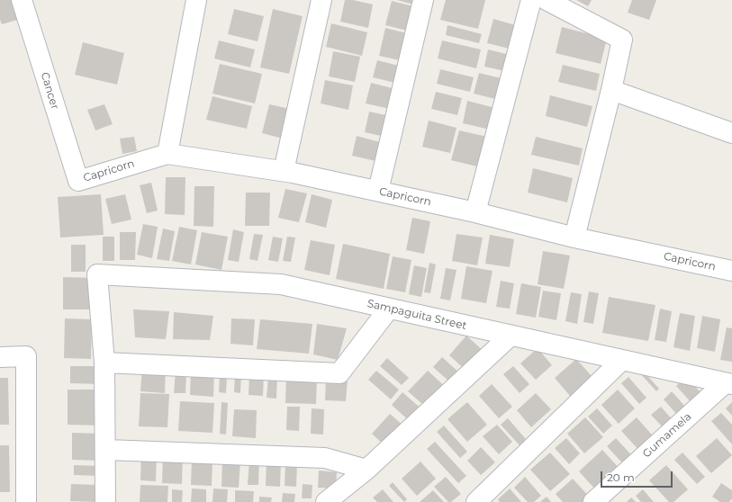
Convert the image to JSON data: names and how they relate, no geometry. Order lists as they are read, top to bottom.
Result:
{
  "streets": {
    "street": [
      "Cancer",
      "Capricorn",
      "Sampaguita Street",
      "Gumamela"
    ]
  },
  "crossings": [
    ["Cancer", "Capricorn"],
    ["Sampaguita Street", "Gumamela"]
  ],
  "scale_bar": "20 m"
}
